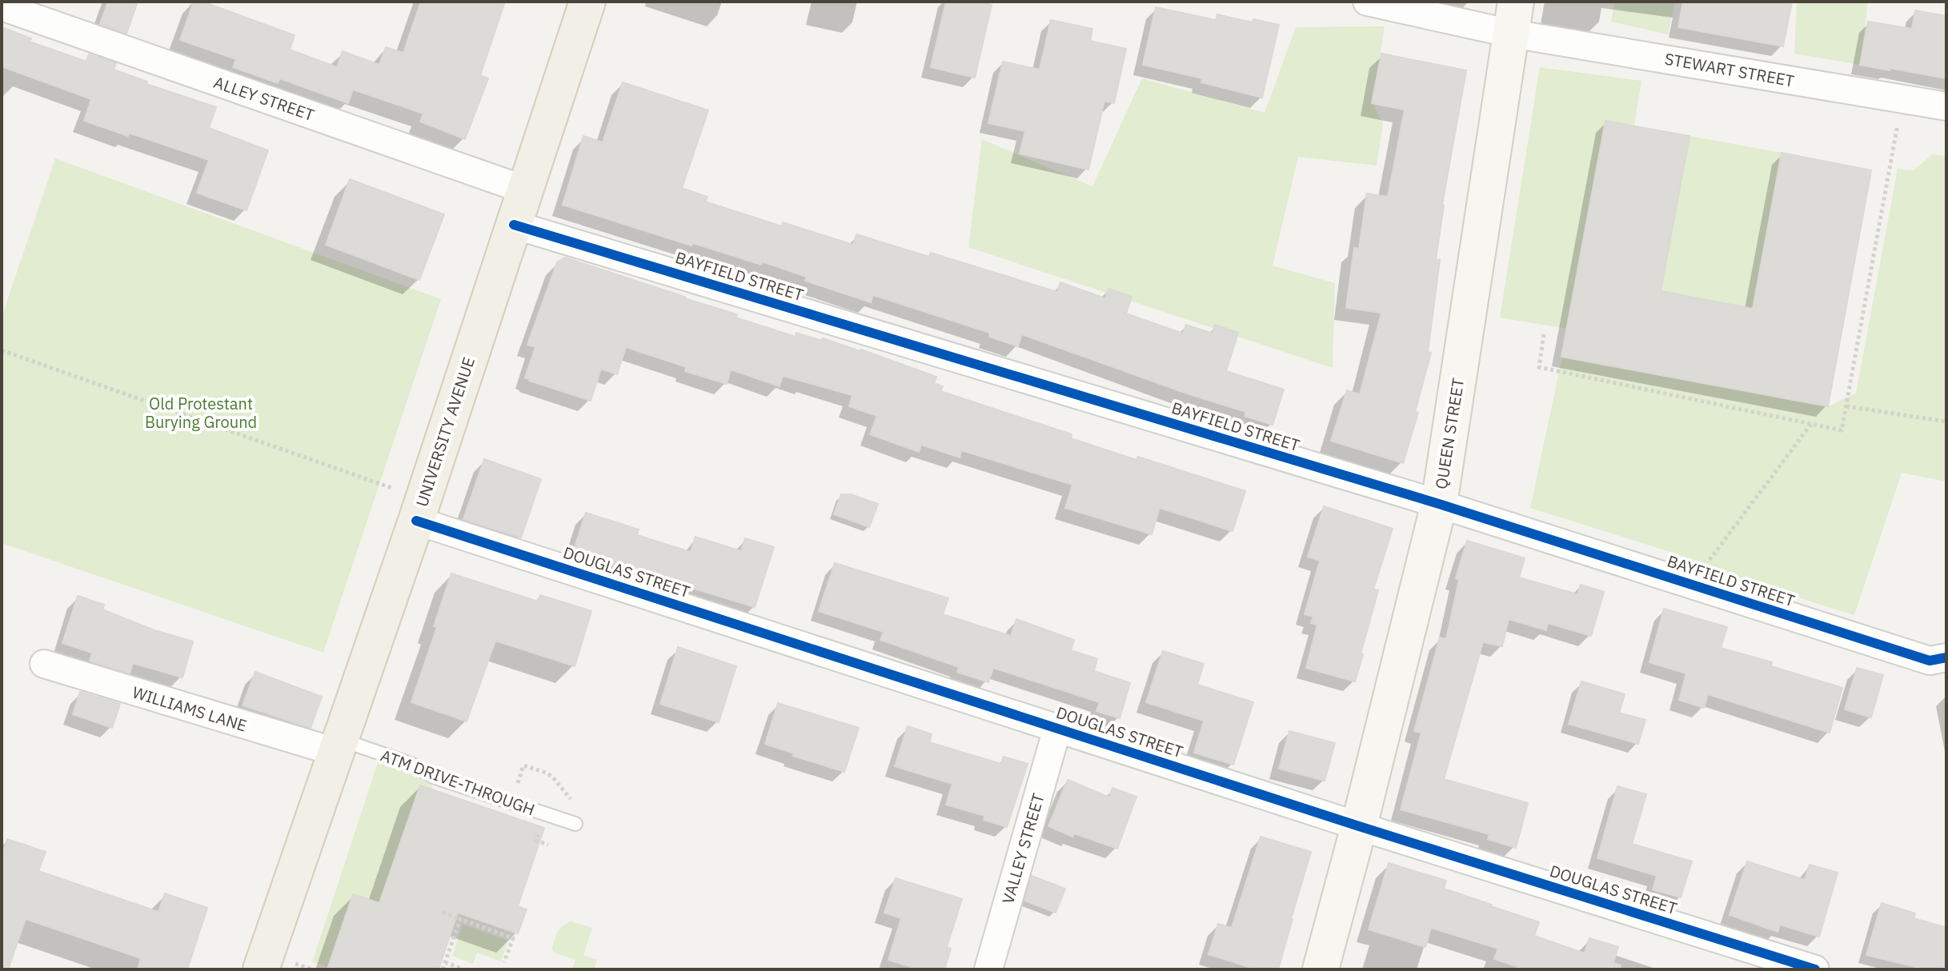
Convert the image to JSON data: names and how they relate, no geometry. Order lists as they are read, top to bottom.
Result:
{
  "streets": {
    "main road": ["UNIVERSITY AVENUE"],
    "street": [
      "STEWART STREET",
      "ALLEY STREET",
      "BAYFIELD STREET",
      "QUEEN STREET",
      "DOUGLAS STREET",
      "WILLIAMS LANE",
      "VALLEY STREET"
    ],
    "lane": ["ATM DRIVE-THROUGH"]
  },
  "crossings": [
    ["STEWART STREET", "QUEEN STREET"],
    ["ALLEY STREET", "UNIVERSITY AVENUE"],
    ["BAYFIELD STREET", "UNIVERSITY AVENUE"],
    ["BAYFIELD STREET", "QUEEN STREET"],
    ["UNIVERSITY AVENUE", "DOUGLAS STREET"],
    ["UNIVERSITY AVENUE", "WILLIAMS LANE"],
    ["UNIVERSITY AVENUE", "ATM DRIVE-THROUGH"],
    ["QUEEN STREET", "DOUGLAS STREET"],
    ["DOUGLAS STREET", "VALLEY STREET"],
    ["WILLIAMS LANE", "ATM DRIVE-THROUGH"]
  ],
  "parks": ["Old Protestant Burying Ground"]
}
